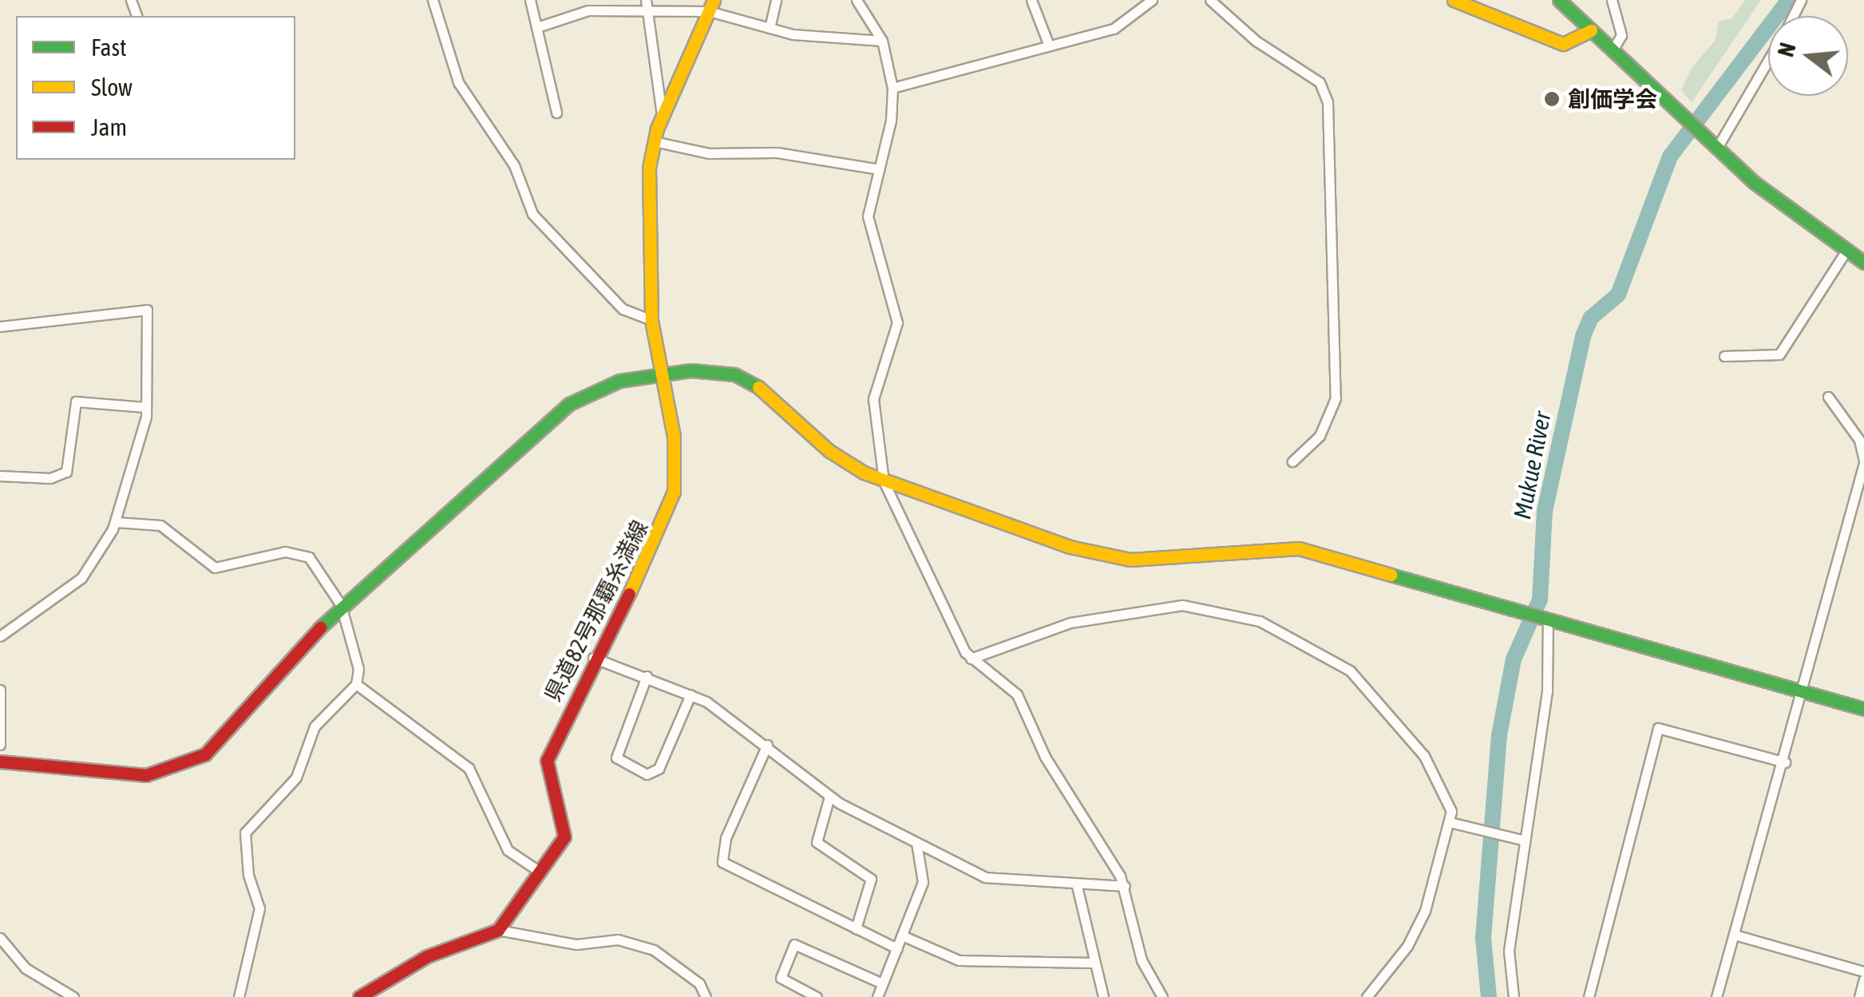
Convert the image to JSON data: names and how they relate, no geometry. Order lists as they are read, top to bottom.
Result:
{
  "streets": {
    "street": ["県道82号那覇糸満線"]
  },
  "water": ["Mukue River"],
  "places": ["創価学会"],
  "legend": ["Fast", "Slow", "Jam"],
  "north": "left"
}
